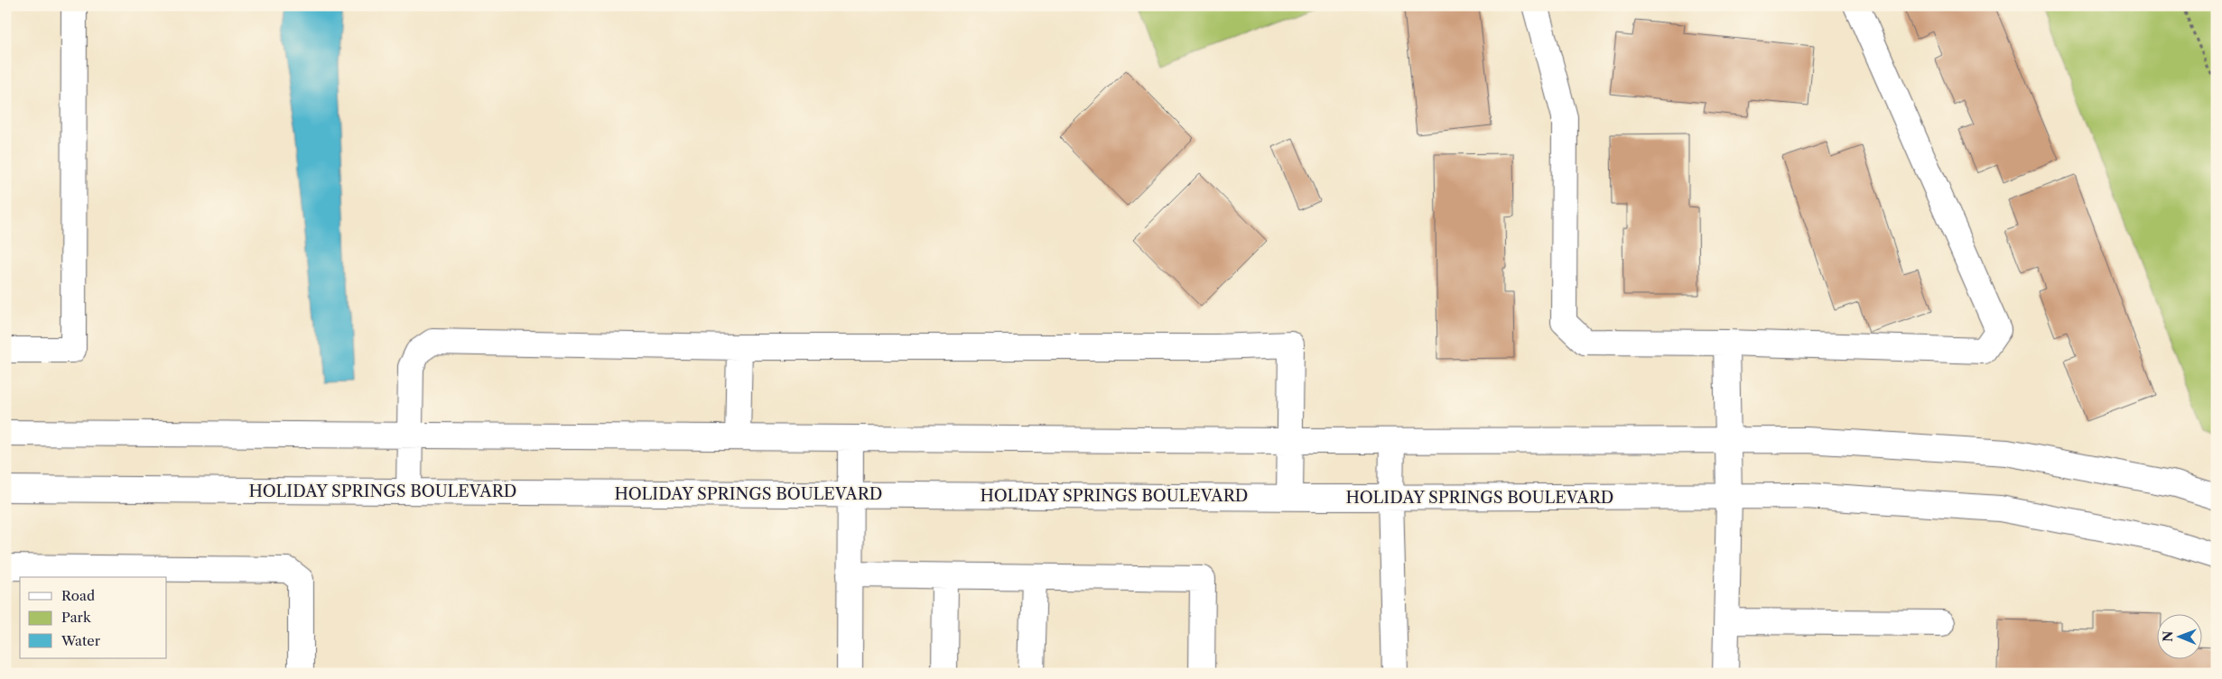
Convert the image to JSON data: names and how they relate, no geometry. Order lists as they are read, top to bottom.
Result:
{
  "streets": {
    "street": ["HOLIDAY SPRINGS BOULEVARD"]
  },
  "legend": ["Road", "Park", "Water"],
  "north": "left"
}
